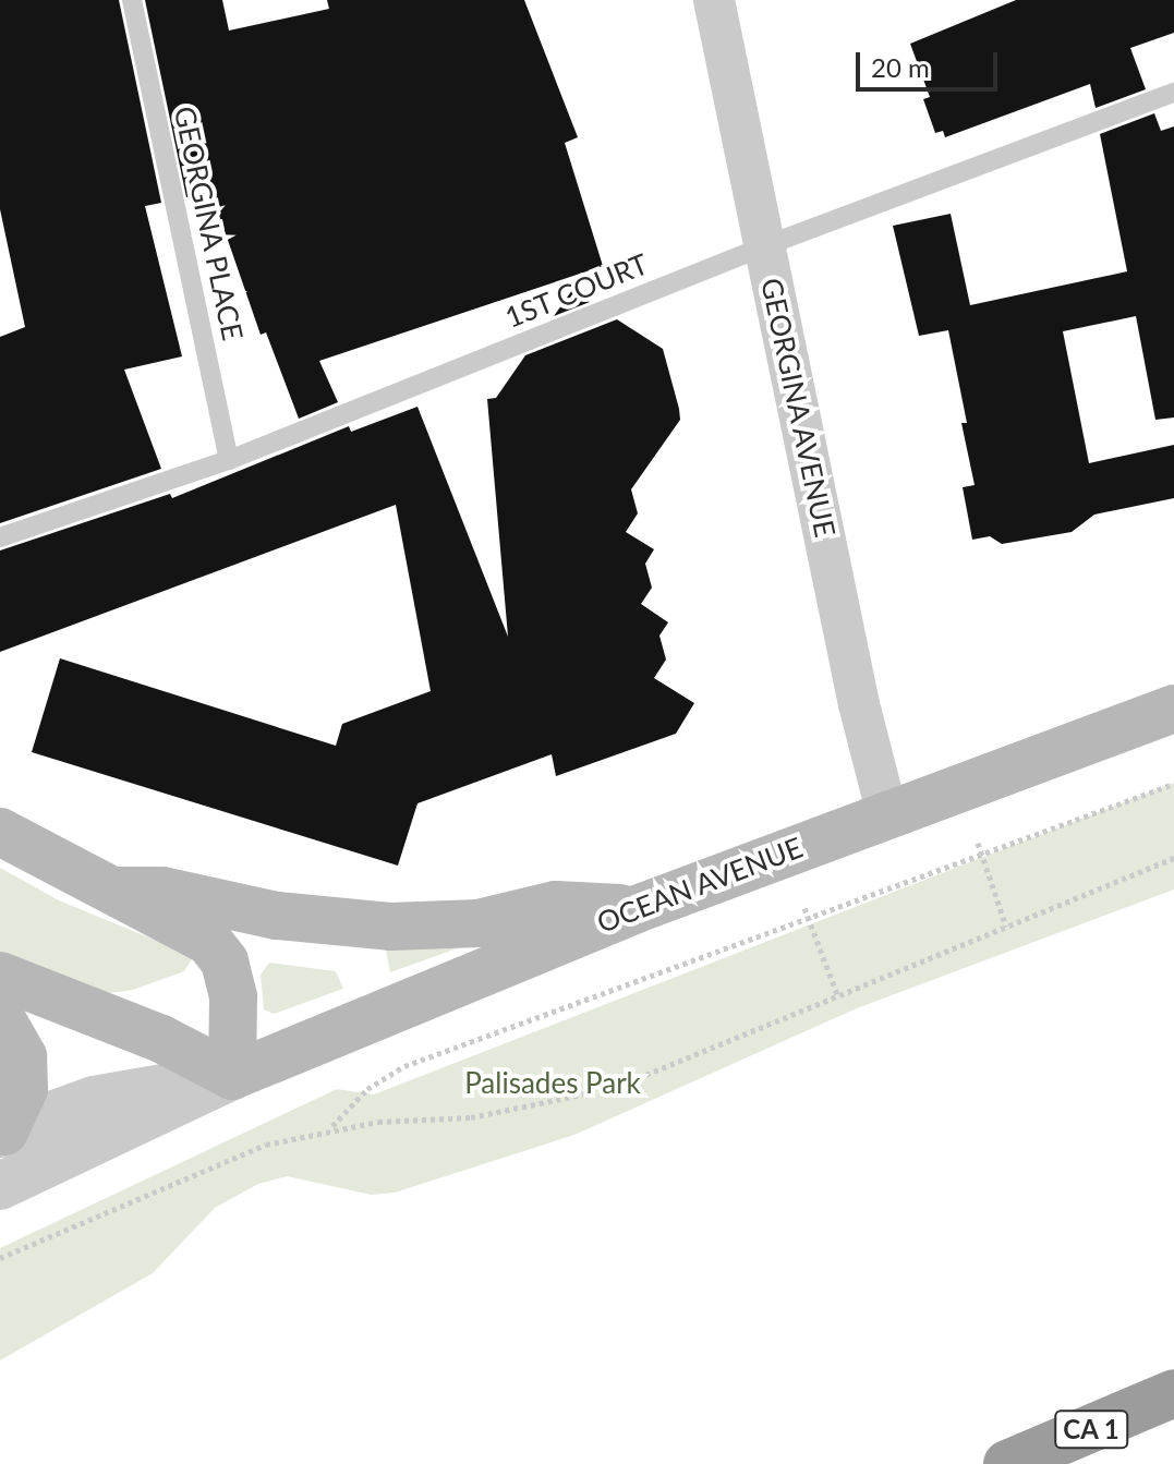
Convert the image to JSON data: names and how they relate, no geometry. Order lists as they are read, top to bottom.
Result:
{
  "streets": {
    "highway": ["CA 1"],
    "main road": ["OCEAN AVENUE"],
    "street": ["GEORGINA AVENUE"],
    "lane": ["GEORGINA PLACE", "1ST COURT"]
  },
  "crossings": [
    ["GEORGINA PLACE", "1ST COURT"],
    ["1ST COURT", "GEORGINA AVENUE"],
    ["GEORGINA AVENUE", "OCEAN AVENUE"]
  ],
  "parks": ["Palisades Park"],
  "scale_bar": "20 m"
}
